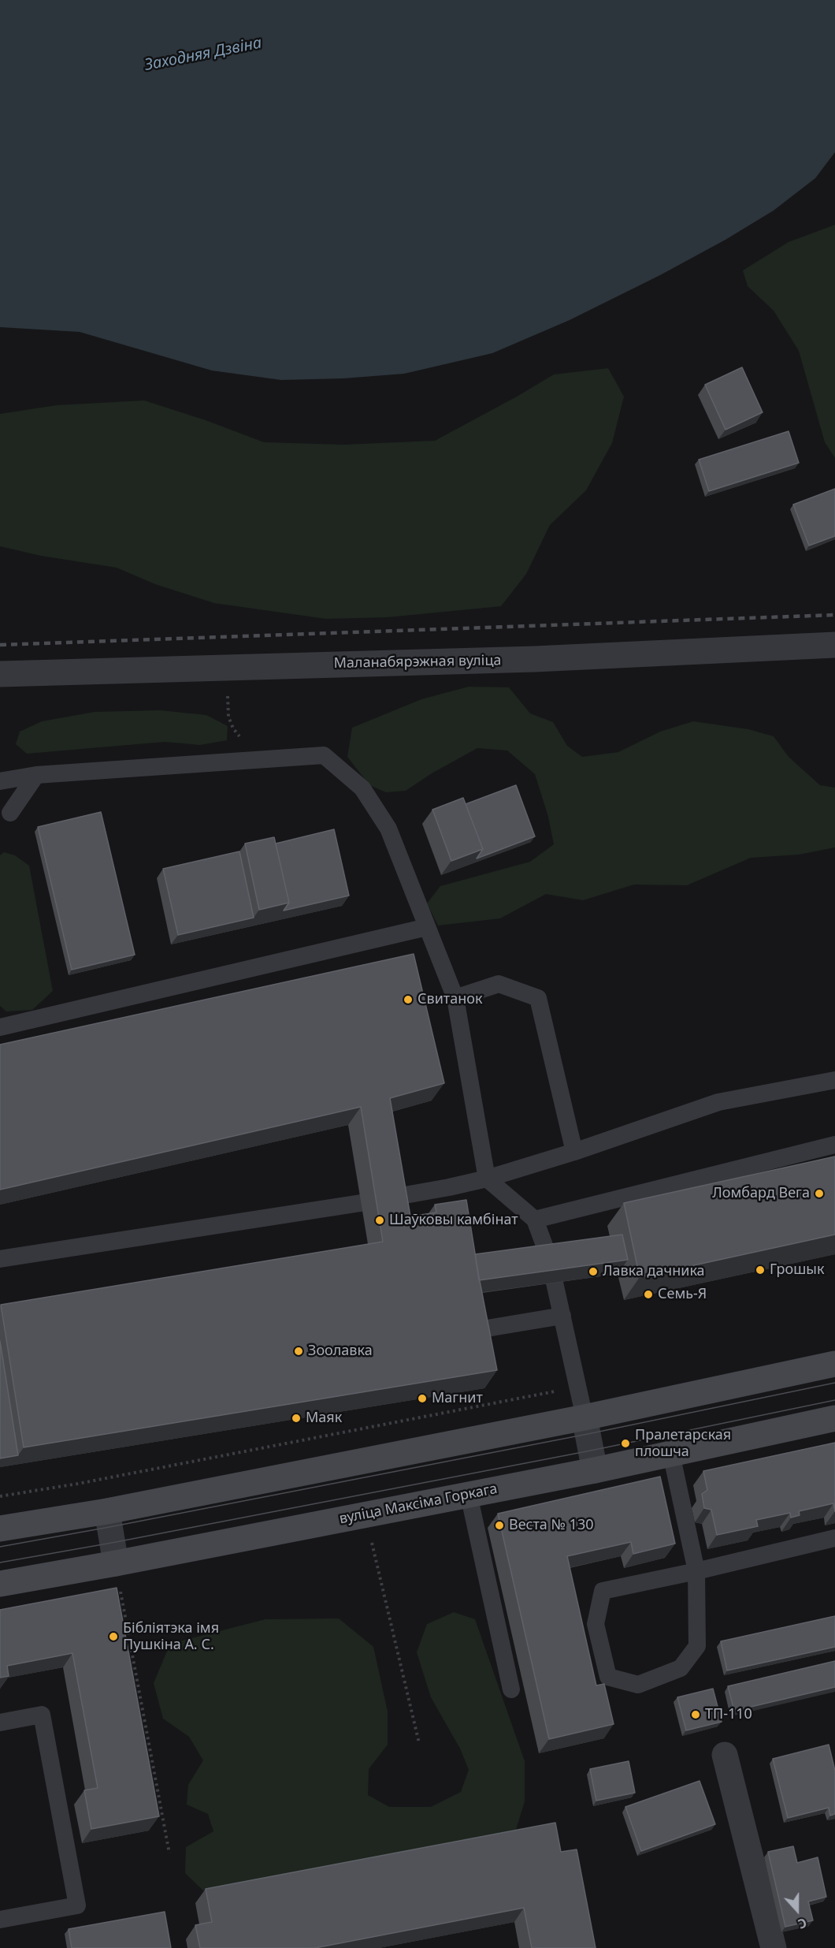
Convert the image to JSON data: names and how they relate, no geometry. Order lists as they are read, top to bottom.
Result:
{
  "streets": {
    "main road": ["вуліца Максіма Горкага"],
    "street": ["Маланабярэжная вуліца"]
  },
  "water": ["Заходняя Дзвіна"],
  "places": [
    "Свитанок",
    "Ломбард Вега",
    "Шаўковы камбінат",
    "Грошык",
    "Лавка дачника",
    "Семь-Я",
    "Зоолавка",
    "Магнит",
    "Маяк",
    "Пралетарская плошча",
    "Веста № 130",
    "Бібліятэка імя Пушкіна А. С.",
    "ТП-110"
  ],
  "north": "bottom"
}
